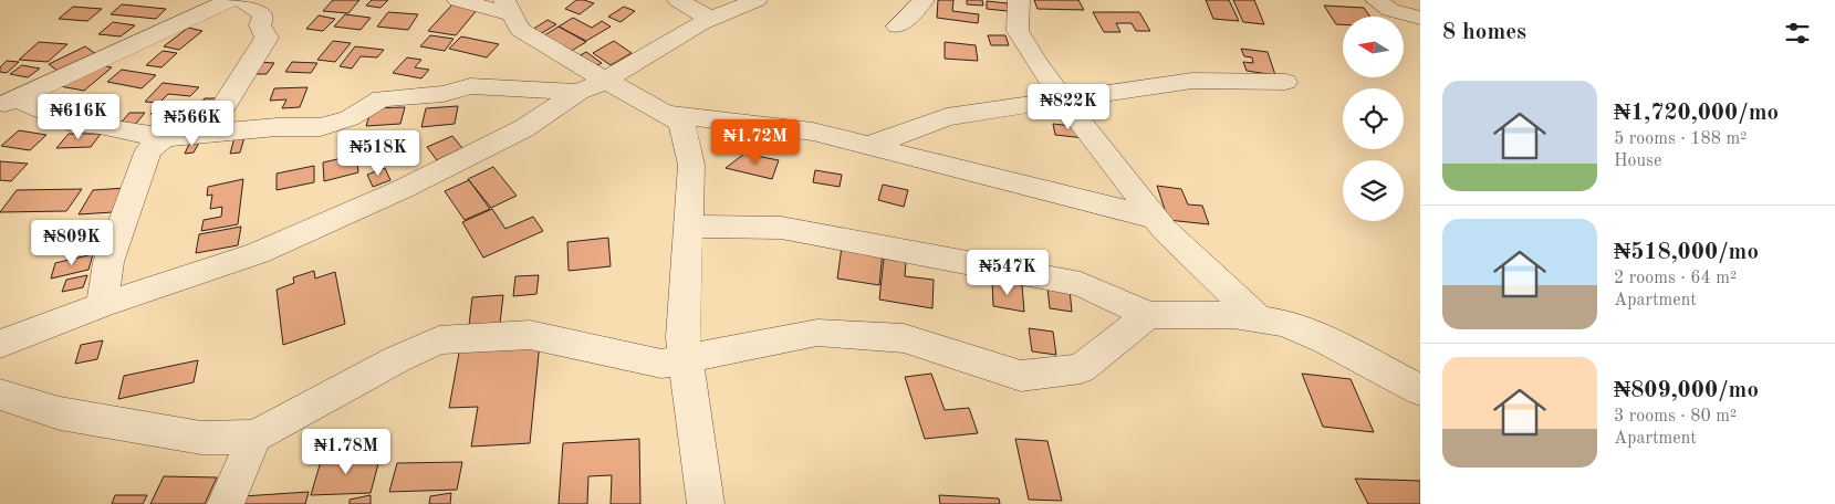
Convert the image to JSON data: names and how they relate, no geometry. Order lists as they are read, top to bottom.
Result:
{
  "north": "left",
  "page": {
    "heading": "8 homes",
    "list": [
      {
        "name": "₦1,720,000/mo",
        "note": "5 rooms · 188 m² · House"
      },
      {
        "name": "₦518,000/mo",
        "note": "2 rooms · 64 m² · Apartment"
      },
      {
        "name": "₦809,000/mo",
        "note": "3 rooms · 80 m² · Apartment"
      }
    ],
    "price": [
      "₦822K",
      "₦616K",
      "₦566K",
      "₦1.72M",
      "₦518K",
      "₦809K",
      "₦547K",
      "₦1.78M"
    ]
  }
}
